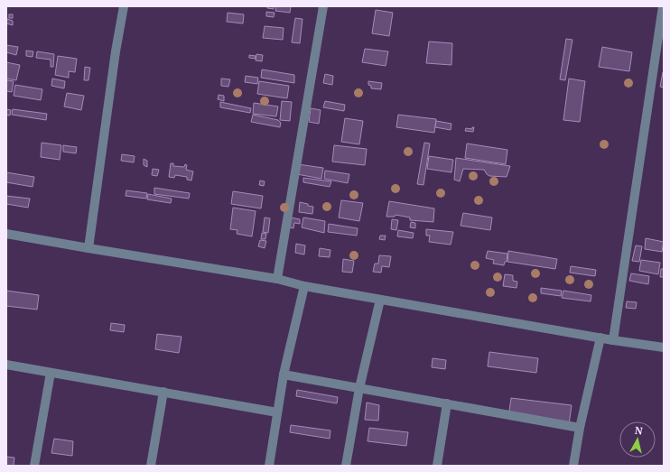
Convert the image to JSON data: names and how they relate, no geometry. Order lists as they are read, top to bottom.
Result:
{
  "north": "top"
}
